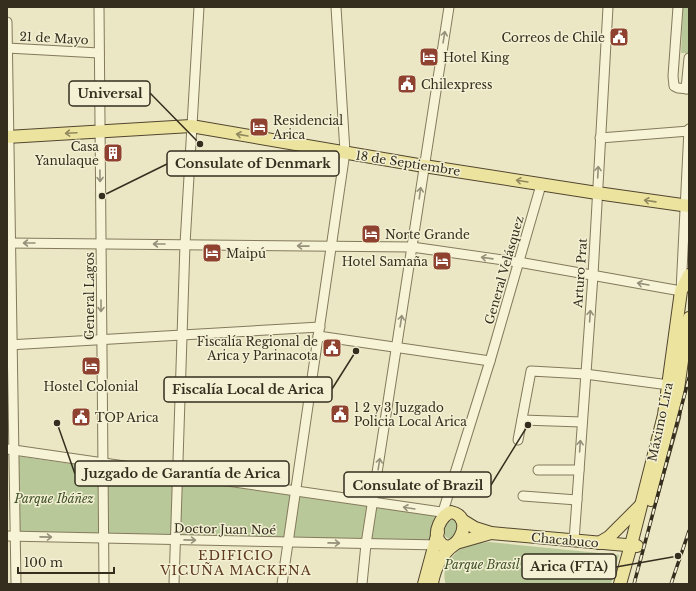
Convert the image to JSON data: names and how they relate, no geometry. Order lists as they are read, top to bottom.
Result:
{
  "streets": {
    "main road": ["18 de Septiembre", "Máximo Lira", "Chacabuco"],
    "street": [
      "21 de Mayo",
      "General Velásquez",
      "Arturo Prat",
      "General Lagos",
      "Doctor Juan Noé"
    ]
  },
  "crossings": [
    ["21 de Mayo", "General Lagos"],
    ["18 de Septiembre", "General Velásquez"],
    ["18 de Septiembre", "Arturo Prat"],
    ["18 de Septiembre", "General Lagos"],
    ["General Velásquez", "Chacabuco"],
    ["Arturo Prat", "Chacabuco"],
    ["General Lagos", "Doctor Juan Noé"],
    ["Máximo Lira", "Chacabuco"],
    ["Doctor Juan Noé", "Chacabuco"]
  ],
  "one_way": ["18 de Septiembre", "Arturo Prat", "General Lagos"],
  "districts": ["EDIFICIO VICUÑA MACKENA"],
  "parks": ["Parque Ibáñez", "Parque Brasil"],
  "places": {
    "public building": [
      "Correos de Chile",
      "Chilexpress",
      "Fiscalía Regional de Arica y Parinacota",
      "1 2 y 3 Juzgado Policia Local Arica",
      "TOP Arica"
    ],
    "hotel": [
      "Hotel King",
      "Residencial Arica",
      "Norte Grande",
      "Maipú",
      "Hotel Samaña",
      "Hostel Colonial"
    ],
    "other": [
      "Universal",
      "Consulate of Denmark",
      "Fiscalía Local de Arica",
      "Juzgado de Garantía de Arica",
      "Consulate of Brazil",
      "Arica (FTA)"
    ],
    "building": ["Casa Yanulaque"]
  },
  "scale_bar": "100 m"
}
